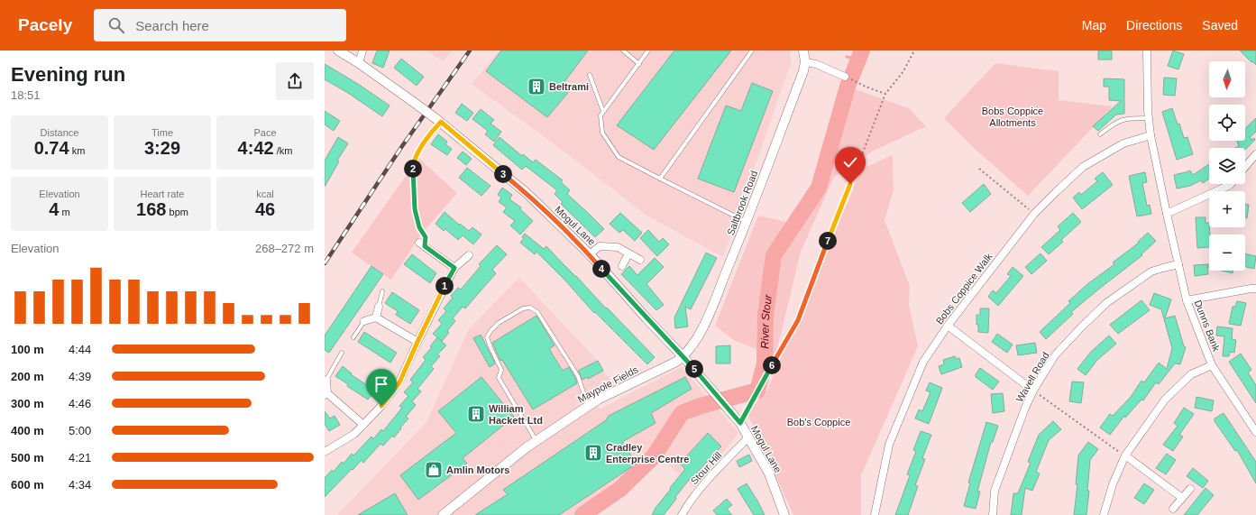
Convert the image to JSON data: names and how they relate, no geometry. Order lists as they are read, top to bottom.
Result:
{
  "streets": {
    "street": [
      "Saltbrook Road",
      "Mogul Lane",
      "Bobs Coppice Walk",
      "Dunns Bank",
      "Wavell Road",
      "Maypole Fields",
      "Stour Hill"
    ]
  },
  "crossings": [
    ["Saltbrook Road", "Mogul Lane"],
    ["Saltbrook Road", "Maypole Fields"],
    ["Mogul Lane", "Maypole Fields"],
    ["Mogul Lane", "Stour Hill"],
    ["Bobs Coppice Walk", "Dunns Bank"],
    ["Dunns Bank", "Wavell Road"]
  ],
  "water": ["River Stour"],
  "parks": ["Bobs Coppice Allotments", "Bob's Coppice"],
  "places": {
    "building": ["Beltrami", "William Hackett Ltd", "Cradley Enterprise Centre"],
    "shop": ["Amlin Motors"]
  },
  "north": "bottom",
  "page": {
    "header": "Pacely",
    "search": "Search here",
    "nav": ["Map", "Directions", "Saved"],
    "heading": ["Evening run", "18:51"],
    "map_buttons": ["+", "−"],
    "stats": [
      ["Distance", "0.74 km"],
      ["Time", "3:29"],
      ["Pace", "4:42 /km"],
      ["Elevation", "4 m"],
      ["Heart rate", "168 bpm"],
      ["kcal", "46"]
    ],
    "pins": [
      "2",
      "3",
      "7",
      "4",
      "1",
      "6",
      "5"
    ],
    "chart": ["Elevation", "268–272 m"],
    "list": [
      {
        "name": "100 m",
        "note": "4:44"
      },
      {
        "name": "200 m",
        "note": "4:39"
      },
      {
        "name": "300 m",
        "note": "4:46"
      },
      {
        "name": "400 m",
        "note": "5:00"
      },
      {
        "name": "500 m",
        "note": "4:21"
      },
      {
        "name": "600 m",
        "note": "4:34"
      }
    ]
  }
}
